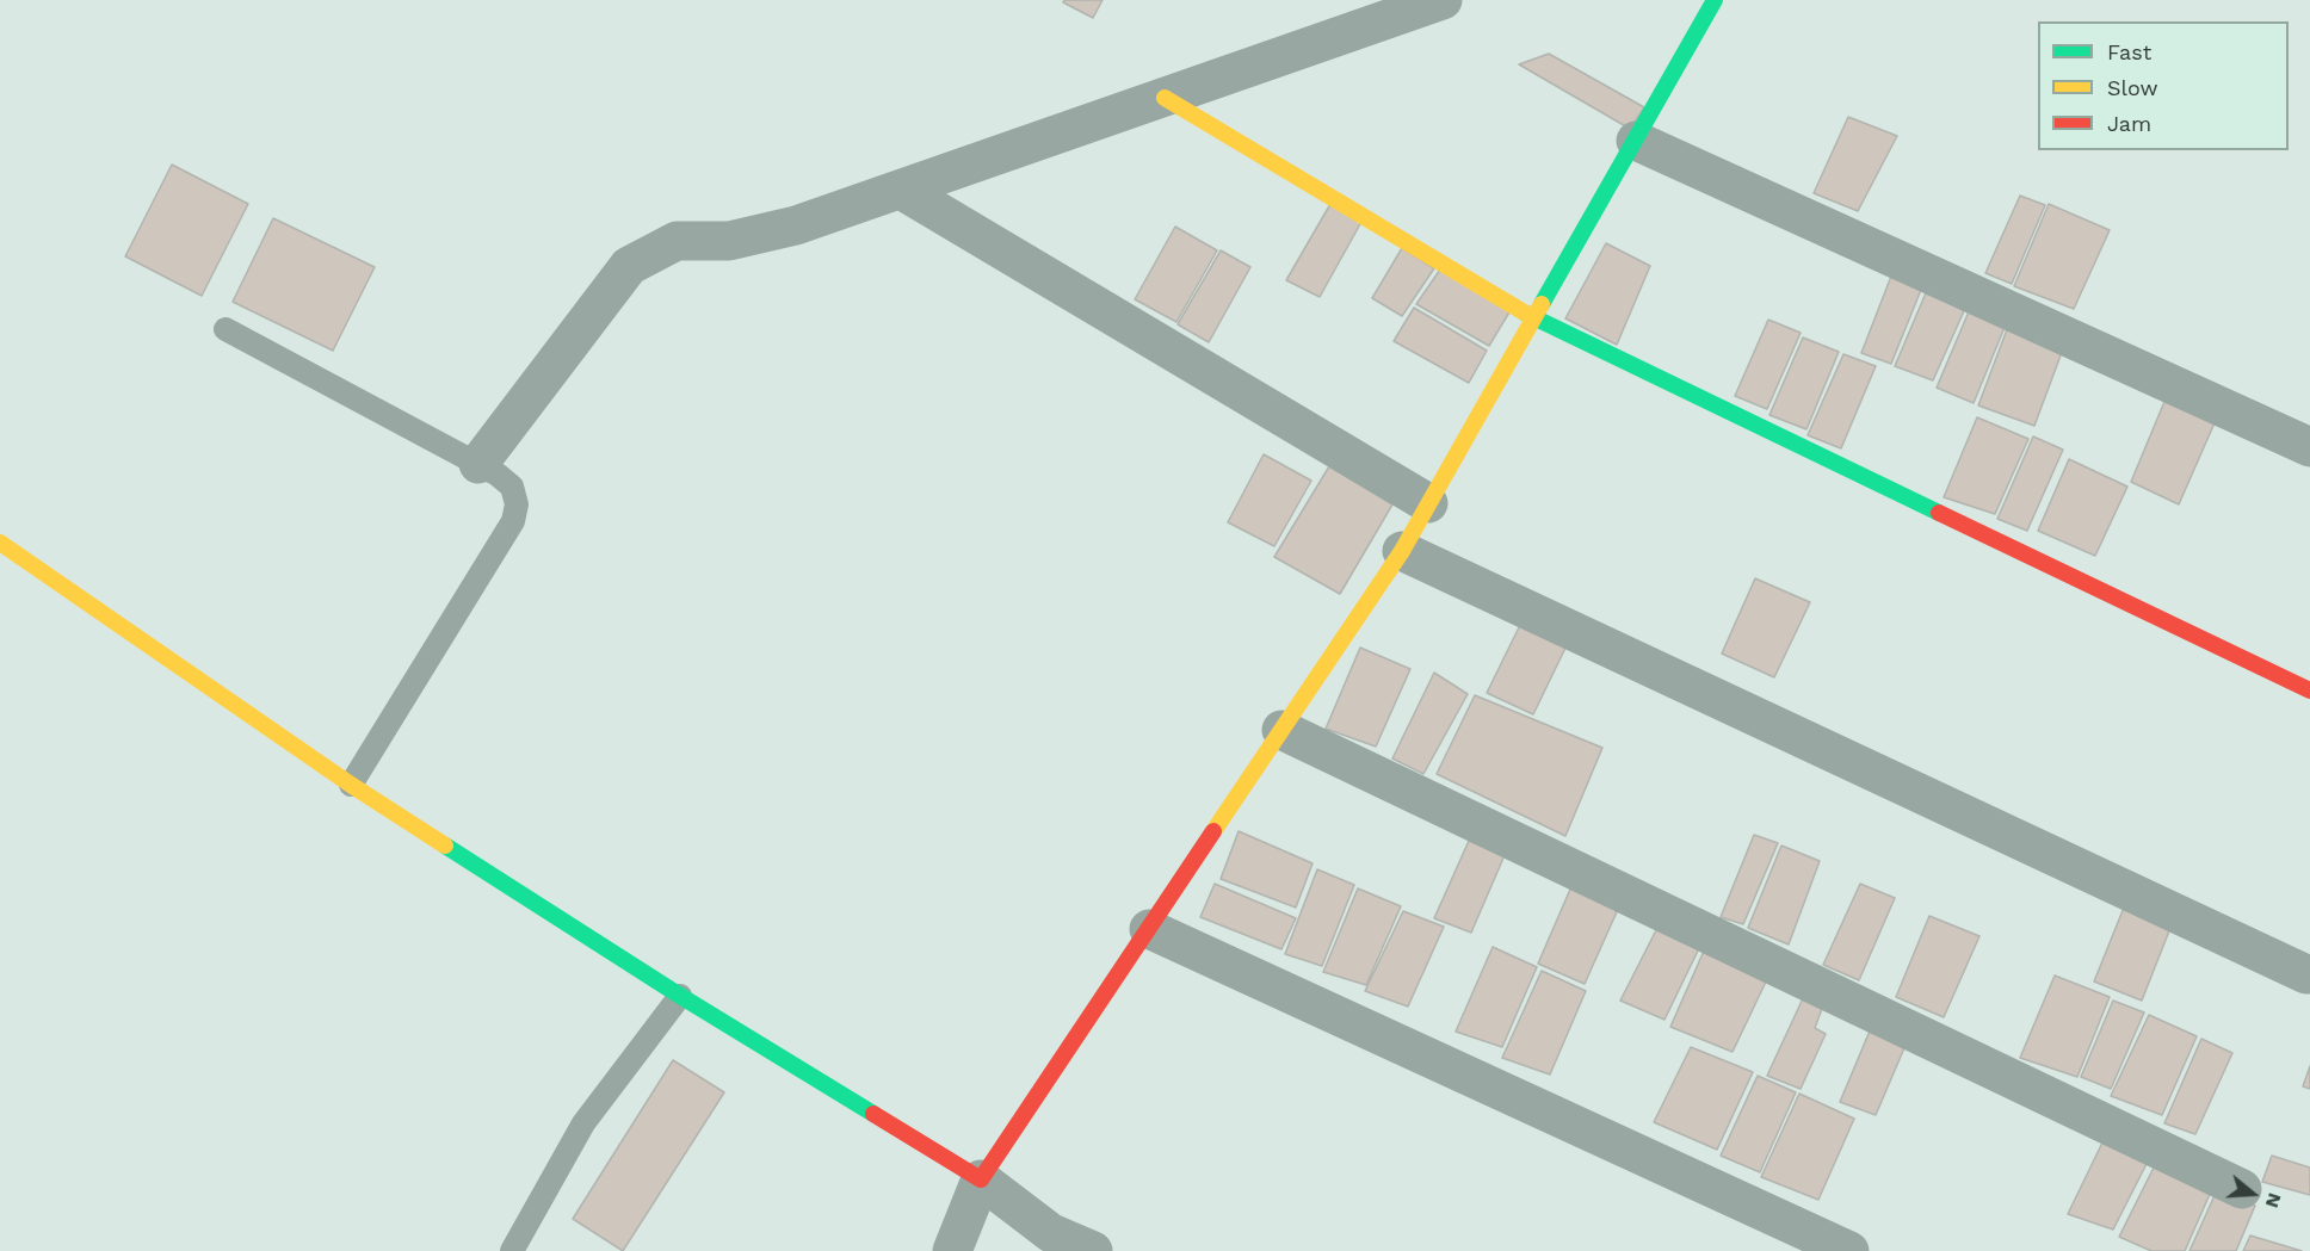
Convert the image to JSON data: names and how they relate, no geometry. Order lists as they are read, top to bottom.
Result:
{
  "legend": ["Fast", "Slow", "Jam"],
  "north": "right"
}
